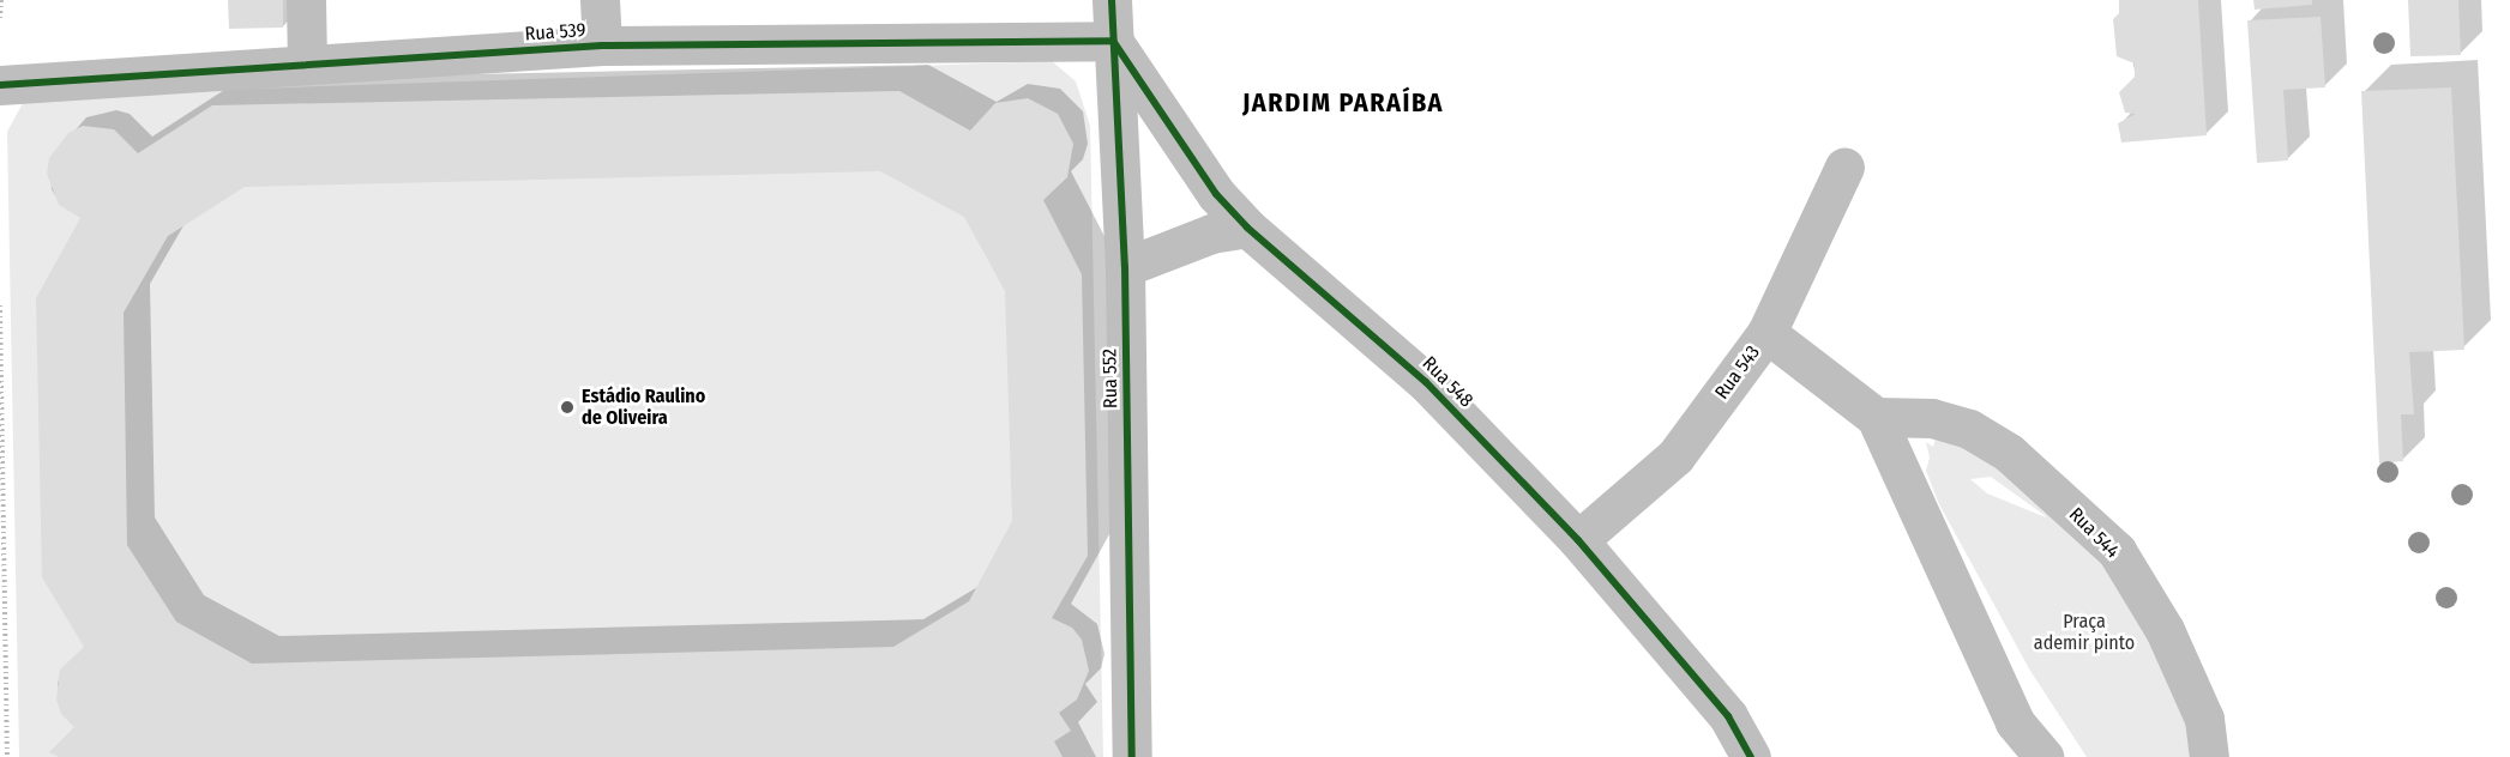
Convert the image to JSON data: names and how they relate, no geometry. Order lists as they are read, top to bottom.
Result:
{
  "streets": {
    "street": [
      "Rua 539",
      "Rua 543",
      "Rua 552",
      "Rua 548",
      "Rua 544"
    ]
  },
  "crossings": [
    ["Rua 539", "Rua 552"],
    ["Rua 539", "Rua 548"],
    ["Rua 543", "Rua 548"],
    ["Rua 552", "Rua 548"]
  ],
  "districts": ["JARDIM PARAÍBA"],
  "parks": ["Praça ademir pinto"],
  "places": ["Estádio Raulino de Oliveira"]
}
